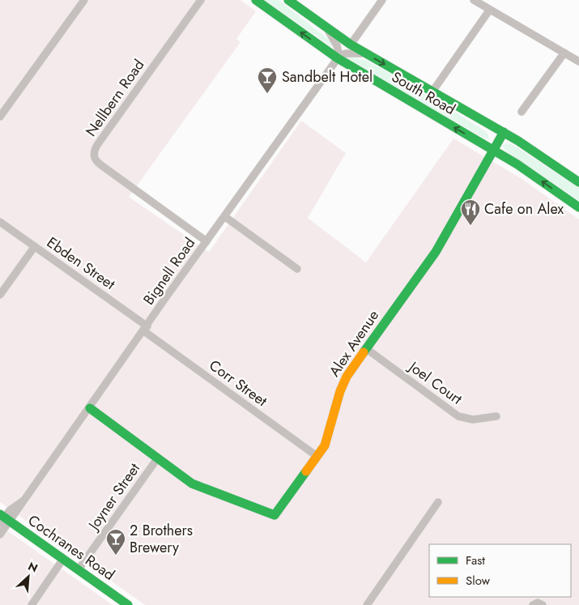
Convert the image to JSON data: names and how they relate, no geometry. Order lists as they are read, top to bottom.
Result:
{
  "streets": {
    "main road": ["South Road", "Alex Avenue", "Cochranes Road"],
    "street": [
      "Nellbern Road",
      "Ebden Street",
      "Bignell Road",
      "Corr Street",
      "Joel Court",
      "Joyner Street"
    ]
  },
  "crossings": [
    ["South Road", "Bignell Road"],
    ["South Road", "Alex Avenue"],
    ["Nellbern Road", "Bignell Road"],
    ["Ebden Street", "Bignell Road"],
    ["Ebden Street", "Corr Street"],
    ["Bignell Road", "Alex Avenue"],
    ["Bignell Road", "Corr Street"],
    ["Bignell Road", "Cochranes Road"],
    ["Alex Avenue", "Corr Street"],
    ["Alex Avenue", "Joel Court"],
    ["Alex Avenue", "Joyner Street"],
    ["Joyner Street", "Cochranes Road"]
  ],
  "places": {
    "bar": ["Sandbelt Hotel", "2 Brothers Brewery"],
    "restaurant": ["Cafe on Alex"]
  },
  "legend": ["Fast", "Slow"],
  "north": "top right"
}
